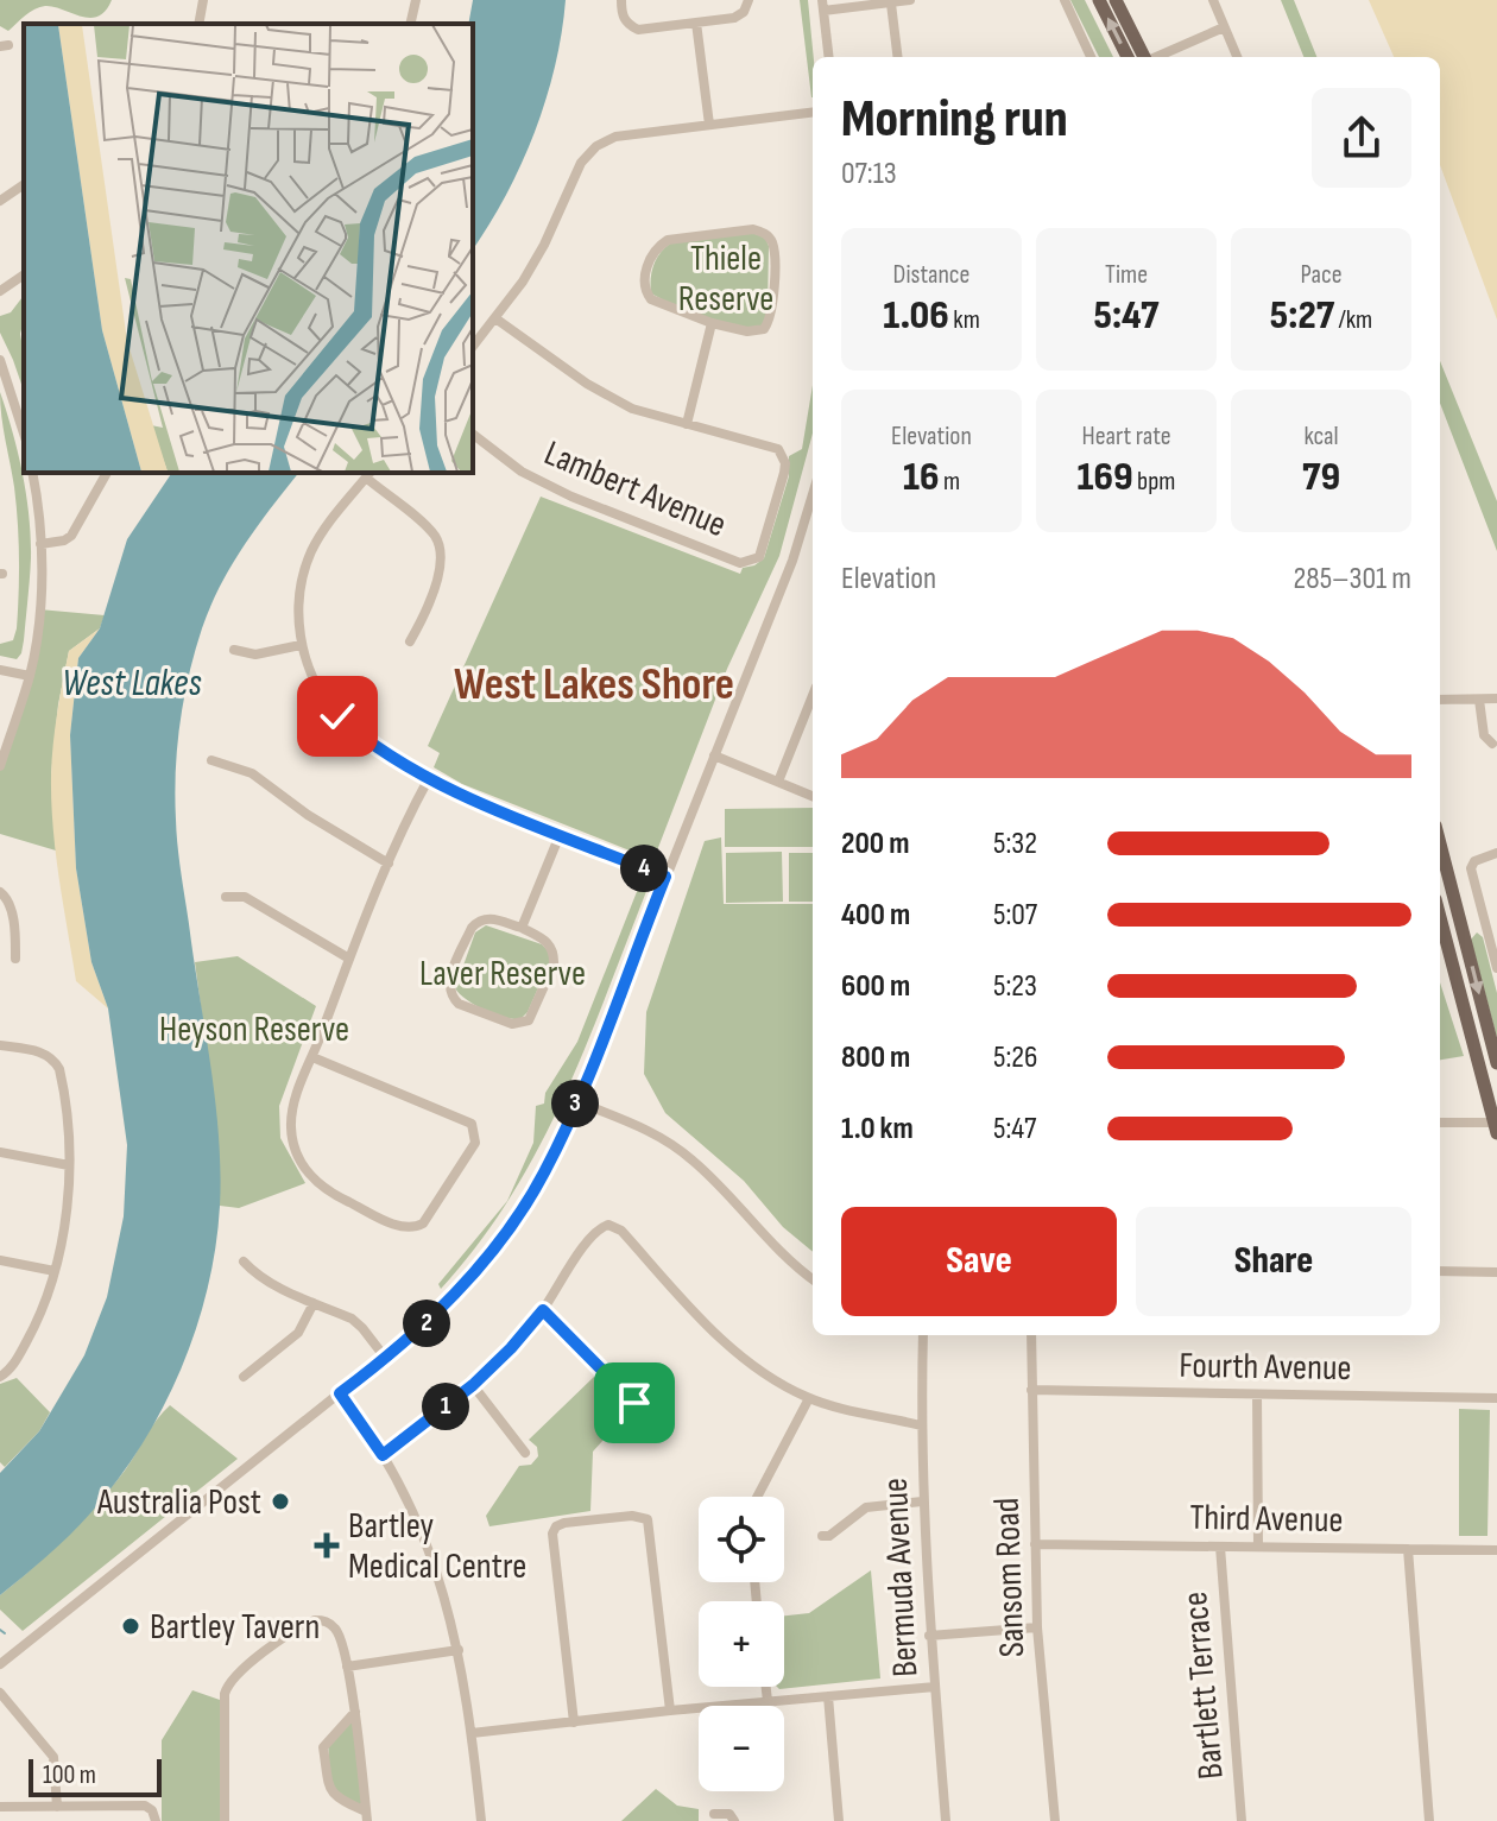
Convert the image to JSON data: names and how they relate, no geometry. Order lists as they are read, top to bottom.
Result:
{
  "streets": {
    "street": [
      "Lambert Avenue",
      "Fourth Avenue",
      "Third Avenue",
      "Bermuda Avenue",
      "Sansom Road",
      "Bartlett Terrace"
    ]
  },
  "crossings": [
    ["Fourth Avenue", "Sansom Road"],
    ["Third Avenue", "Sansom Road"],
    ["Third Avenue", "Bartlett Terrace"]
  ],
  "districts": ["West Lakes Shore"],
  "water": ["West Lakes"],
  "parks": ["Thiele Reserve", "Laver Reserve", "Heyson Reserve"],
  "places": {
    "other": ["Australia Post", "Bartley Tavern"],
    "health": ["Bartley Medical Centre"]
  },
  "scale_bar": "100 m",
  "page": {
    "heading": ["Morning run", "07:13"],
    "stats": [
      ["Distance", "1.06 km"],
      ["Time", "5:47"],
      ["Pace", "5:27 /km"],
      ["Elevation", "16 m"],
      ["Heart rate", "169 bpm"],
      ["kcal", "79"]
    ],
    "chart": ["Elevation", "285–301 m"],
    "list": [
      {
        "name": "200 m",
        "note": "5:32"
      },
      {
        "name": "400 m",
        "note": "5:07"
      },
      {
        "name": "600 m",
        "note": "5:23"
      },
      {
        "name": "800 m",
        "note": "5:26"
      },
      {
        "name": "1.0 km",
        "note": "5:47"
      }
    ],
    "pins": [
      "4",
      "3",
      "2",
      "1"
    ],
    "buttons": ["Save", "Share"],
    "map_buttons": ["+", "−"],
    "scale": "100 m"
  }
}
